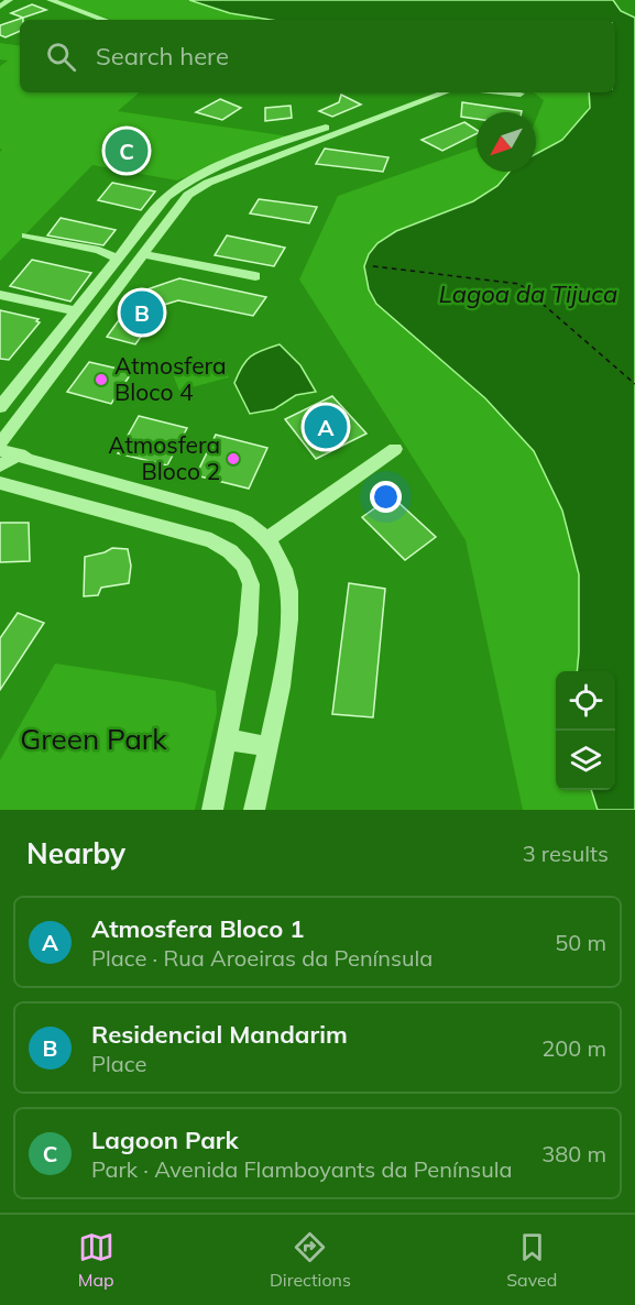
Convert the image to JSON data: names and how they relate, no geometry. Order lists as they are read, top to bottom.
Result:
{
  "water": ["Lagoa da Tijuca"],
  "parks": ["Green Park"],
  "places": ["Atmosfera Bloco 4", "Atmosfera Bloco 2"],
  "north": "bottom left",
  "page": {
    "search": "Search here",
    "pins": ["C", "B", "A"],
    "heading": ["Nearby", "3 results"],
    "list": [
      {
        "mark": "A",
        "name": "Atmosfera Bloco 1",
        "note": "Place · Rua Aroeiras da Península",
        "value": "50 m"
      },
      {
        "mark": "B",
        "name": "Residencial Mandarim",
        "note": "Place",
        "value": "200 m"
      },
      {
        "mark": "C",
        "name": "Lagoon Park",
        "note": "Park · Avenida Flamboyants da Península",
        "value": "380 m"
      }
    ],
    "nav": ["Map", "Directions", "Saved"]
  }
}
